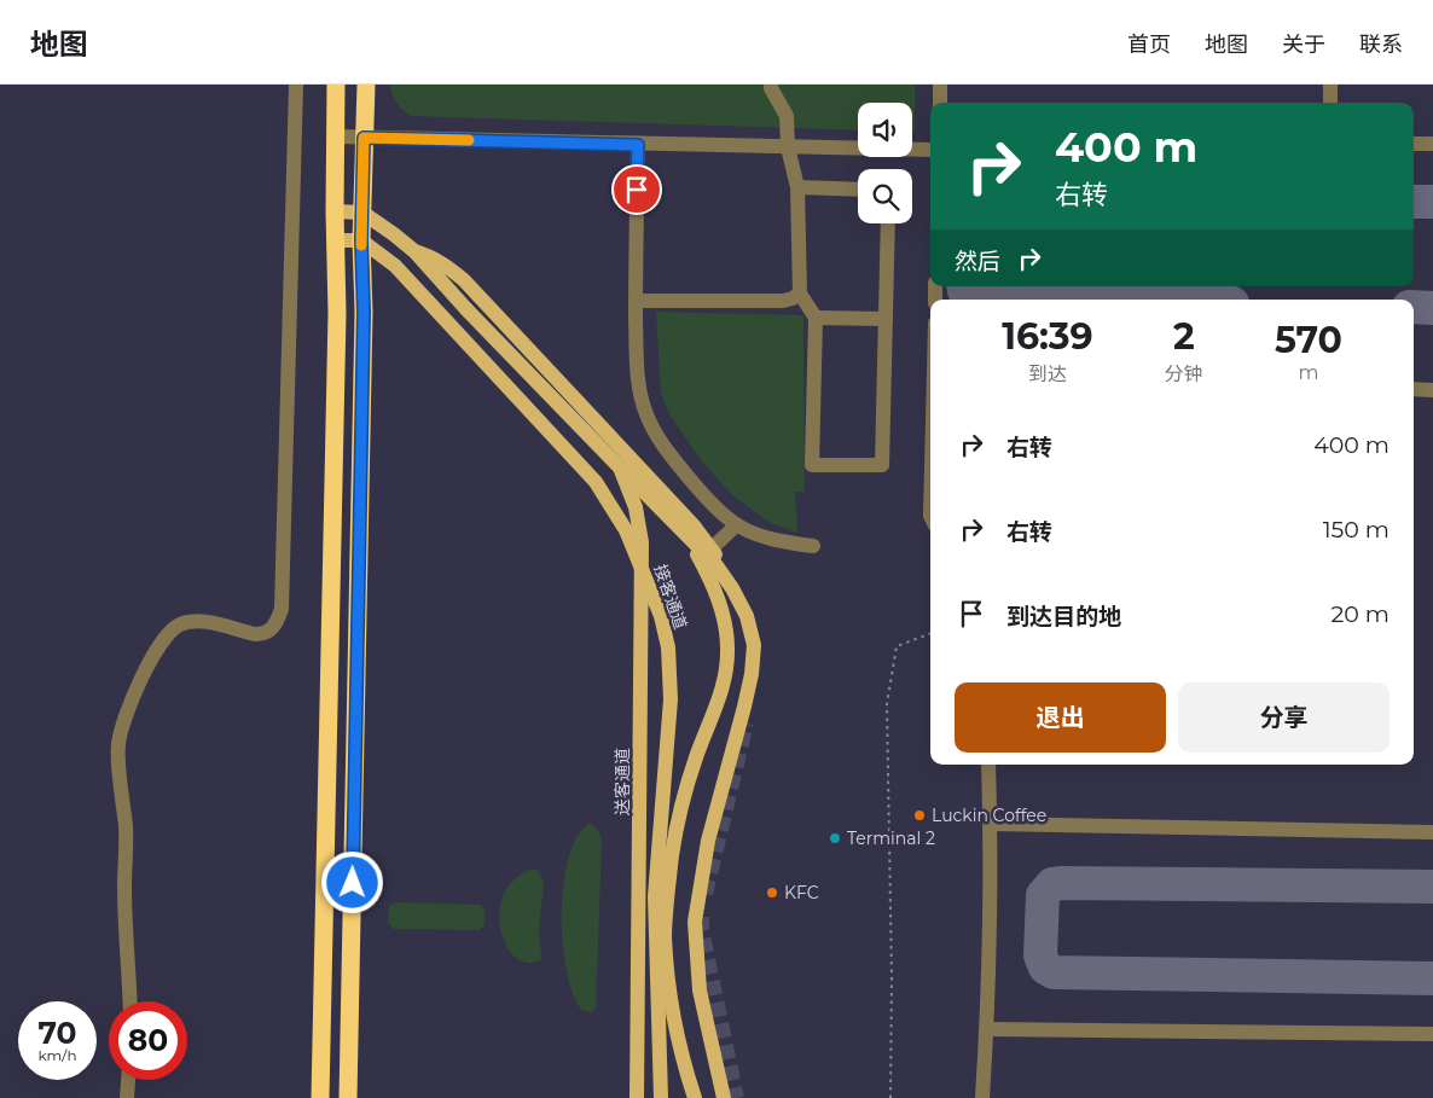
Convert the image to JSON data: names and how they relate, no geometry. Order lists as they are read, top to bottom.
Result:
{
  "streets": {
    "main road": ["接客通道", "送客通道"]
  },
  "places": ["Luckin Coffee", "Terminal 2", "KFC"],
  "page": {
    "header": "地图",
    "nav": [
      "首页",
      "地图",
      "关于",
      "联系"
    ],
    "turn": ["400 m", "右转"],
    "then": "然后",
    "eta": [
      "16:39",
      "到达",
      "2",
      "分钟",
      "570",
      "m"
    ],
    "list": [
      {
        "name": "右转",
        "value": "400 m"
      },
      {
        "name": "右转",
        "value": "150 m"
      },
      {
        "name": "到达目的地",
        "value": "20 m"
      }
    ],
    "buttons": ["退出", "分享"],
    "speed": "70 km/h",
    "limit": "80"
  }
}
